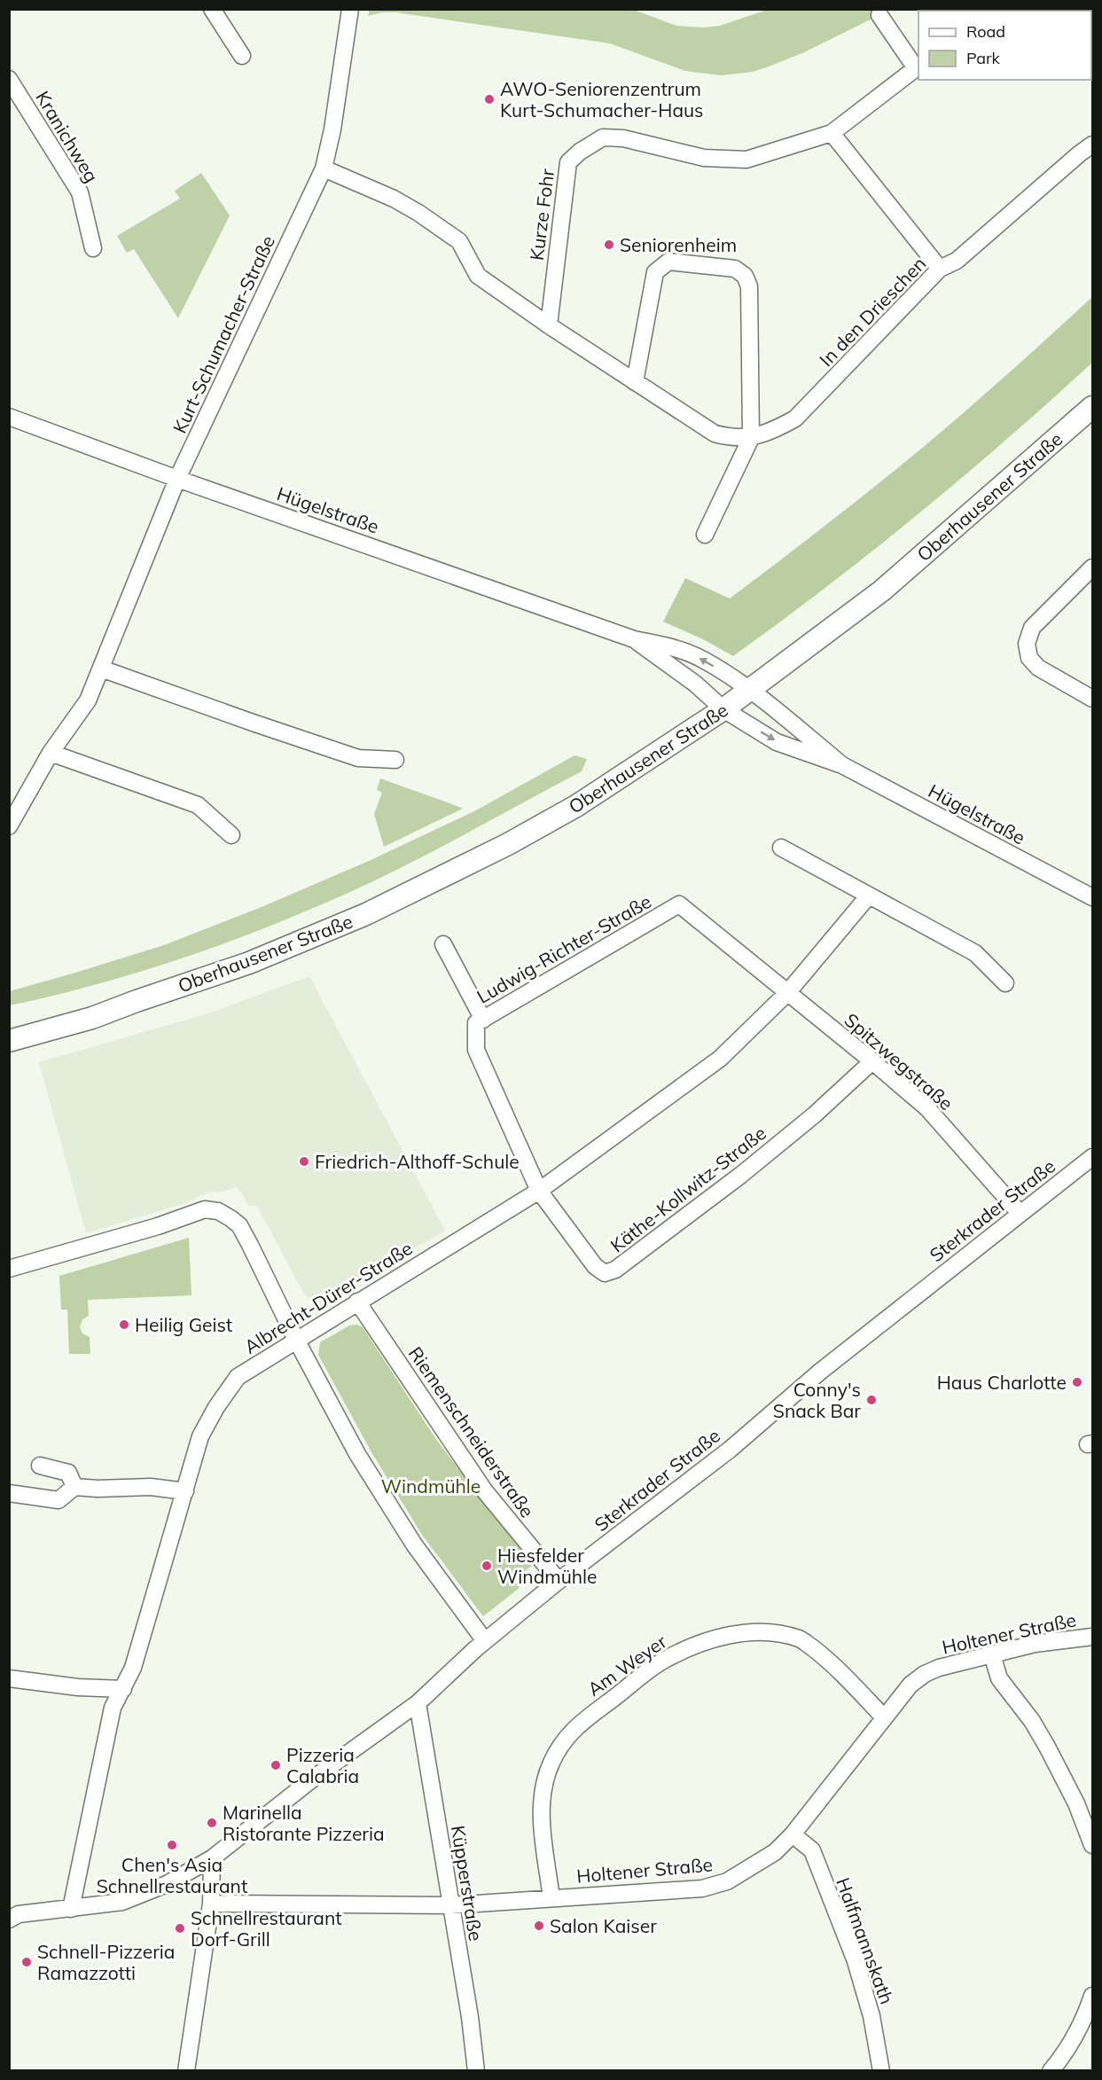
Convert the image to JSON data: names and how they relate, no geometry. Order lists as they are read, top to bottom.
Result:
{
  "streets": {
    "main road": ["Oberhausener Straße"],
    "street": [
      "Kranichweg",
      "Kurze Fohr",
      "In den Drieschen",
      "Kurt-Schumacher-Straße",
      "Hügelstraße",
      "Ludwig-Richter-Straße",
      "Spitzwegstraße",
      "Käthe-Kollwitz-Straße",
      "Sterkrader Straße",
      "Albrecht-Dürer-Straße",
      "Riemenschneiderstraße",
      "Holtener Straße",
      "Am Weyer",
      "Küpperstraße",
      "Halfmannskath"
    ]
  },
  "crossings": [
    ["Kurze Fohr", "In den Drieschen"],
    ["In den Drieschen", "Kurt-Schumacher-Straße"],
    ["Kurt-Schumacher-Straße", "Hügelstraße"],
    ["Oberhausener Straße", "Hügelstraße"],
    ["Ludwig-Richter-Straße", "Spitzwegstraße"],
    ["Ludwig-Richter-Straße", "Käthe-Kollwitz-Straße"],
    ["Ludwig-Richter-Straße", "Albrecht-Dürer-Straße"],
    ["Spitzwegstraße", "Käthe-Kollwitz-Straße"],
    ["Spitzwegstraße", "Sterkrader Straße"],
    ["Spitzwegstraße", "Albrecht-Dürer-Straße"],
    ["Käthe-Kollwitz-Straße", "Albrecht-Dürer-Straße"],
    ["Sterkrader Straße", "Albrecht-Dürer-Straße"],
    ["Sterkrader Straße", "Riemenschneiderstraße"],
    ["Sterkrader Straße", "Küpperstraße"],
    ["Albrecht-Dürer-Straße", "Riemenschneiderstraße"],
    ["Holtener Straße", "Am Weyer"],
    ["Holtener Straße", "Küpperstraße"],
    ["Holtener Straße", "Halfmannskath"]
  ],
  "parks": ["Windmühle"],
  "places": [
    "AWO-Seniorenzentrum Kurt-Schumacher-Haus",
    "Seniorenheim",
    "Friedrich-Althoff-Schule",
    "Heilig Geist",
    "Haus Charlotte",
    "Conny's Snack Bar",
    "Hiesfelder Windmühle",
    "Pizzeria Calabria",
    "Marinella Ristorante Pizzeria",
    "Chen's Asia Schnellrestaurant",
    "Salon Kaiser",
    "Schnellrestaurant Dorf-Grill",
    "Schnell-Pizzeria Ramazzotti"
  ],
  "legend": ["Road", "Park"]
}
